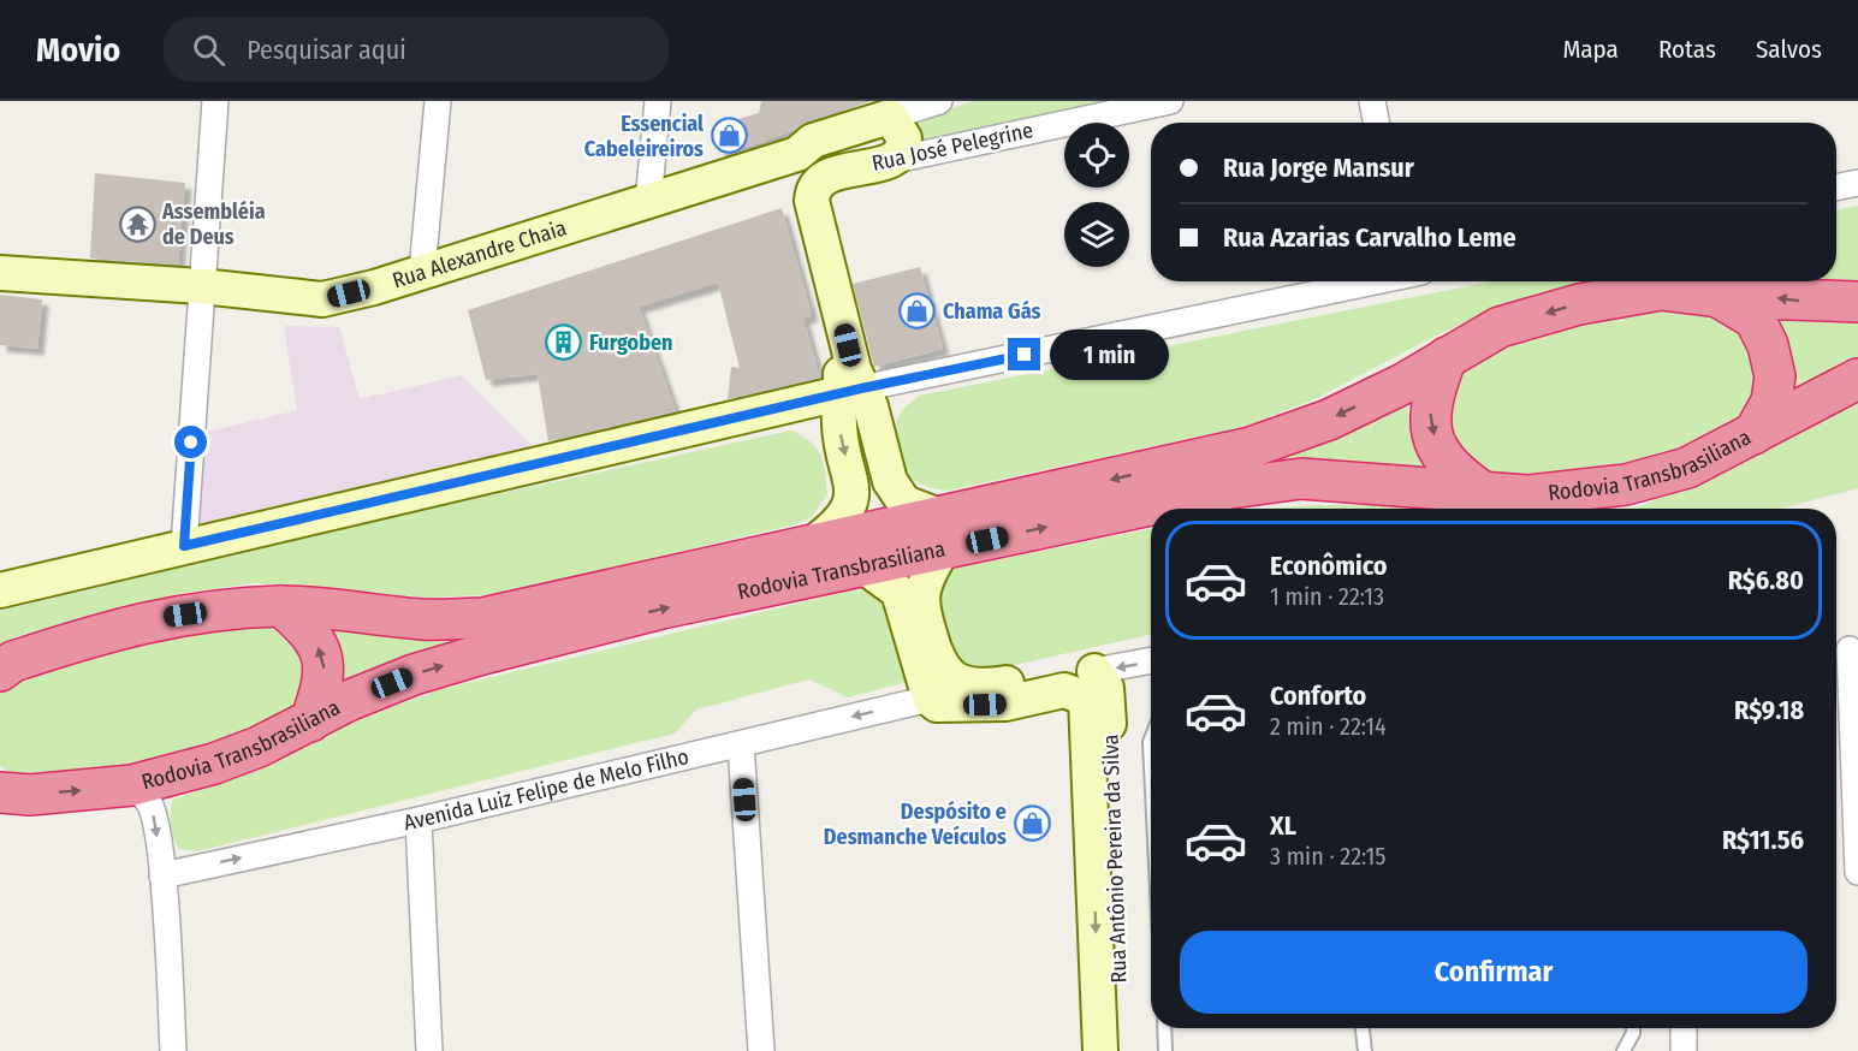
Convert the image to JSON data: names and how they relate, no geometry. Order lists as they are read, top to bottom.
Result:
{
  "streets": {
    "highway": ["Rodovia Transbrasiliana"],
    "street": [
      "Rua José Pelegrine",
      "Rua Alexandre Chaia",
      "Avenida Luiz Felipe de Melo Filho",
      "Rua Antônio Pereira da Silva"
    ]
  },
  "places": {
    "shop": ["Essencial Cabeleireiros", "Chama Gás", "Despósito e Desmanche Veículos"],
    "temple": ["Assembléia de Deus"],
    "building": ["Furgoben"]
  },
  "page": {
    "header": "Movio",
    "search": "Pesquisar aqui",
    "nav": ["Mapa", "Rotas", "Salvos"],
    "banner": ["Rua Jorge Mansur", "Rua Azarias Carvalho Leme"],
    "bubble": "1 min",
    "list": [
      {
        "name": "Econômico",
        "note": "1 min · 22:13",
        "value": "R$6.80"
      },
      {
        "name": "Conforto",
        "note": "2 min · 22:14",
        "value": "R$9.18"
      },
      {
        "name": "XL",
        "note": "3 min · 22:15",
        "value": "R$11.56"
      }
    ],
    "buttons": "Confirmar"
  }
}
